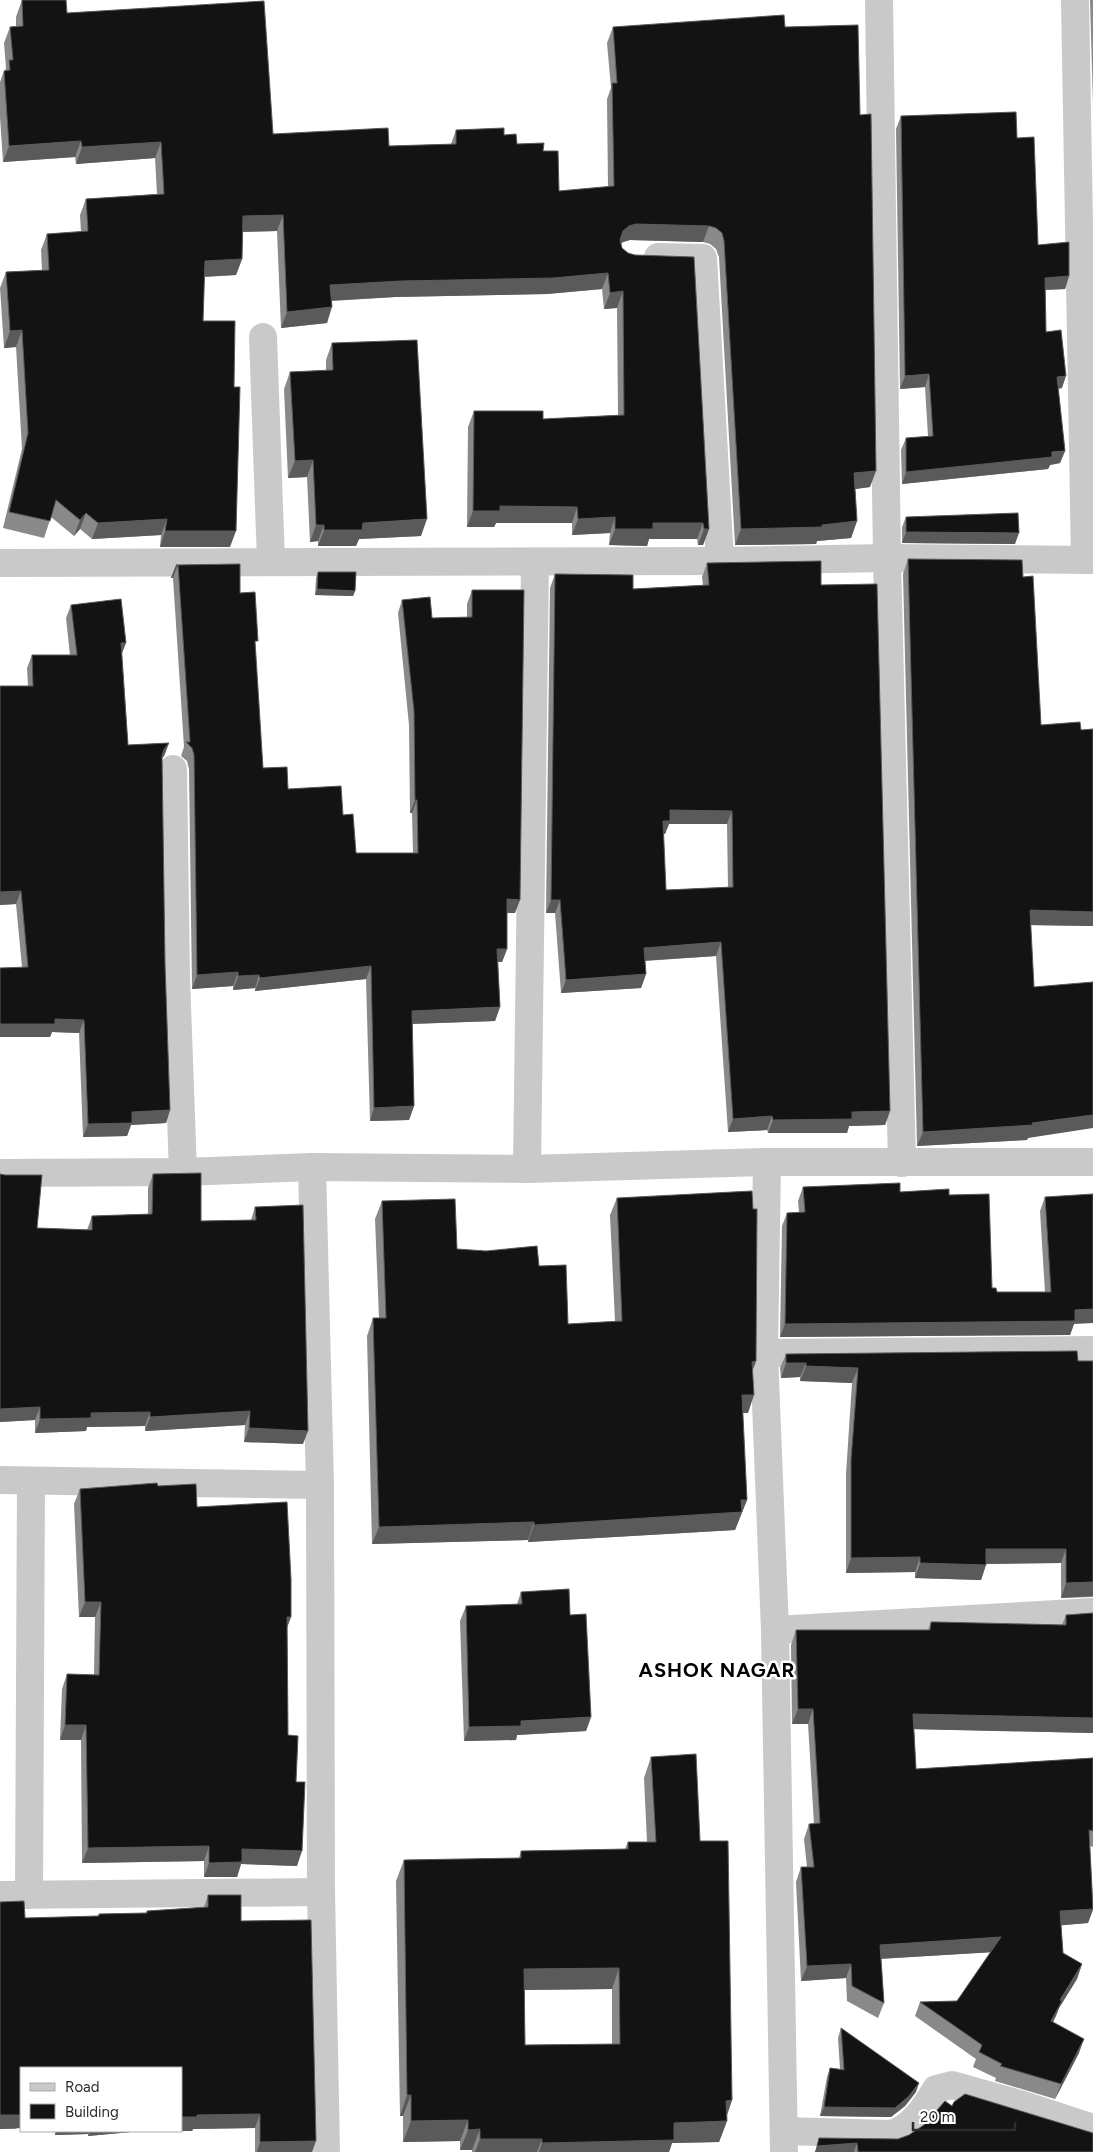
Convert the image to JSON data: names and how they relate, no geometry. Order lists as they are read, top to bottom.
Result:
{
  "districts": ["ASHOK NAGAR"],
  "legend": ["Road", "Building"],
  "scale_bar": "20 m"
}
